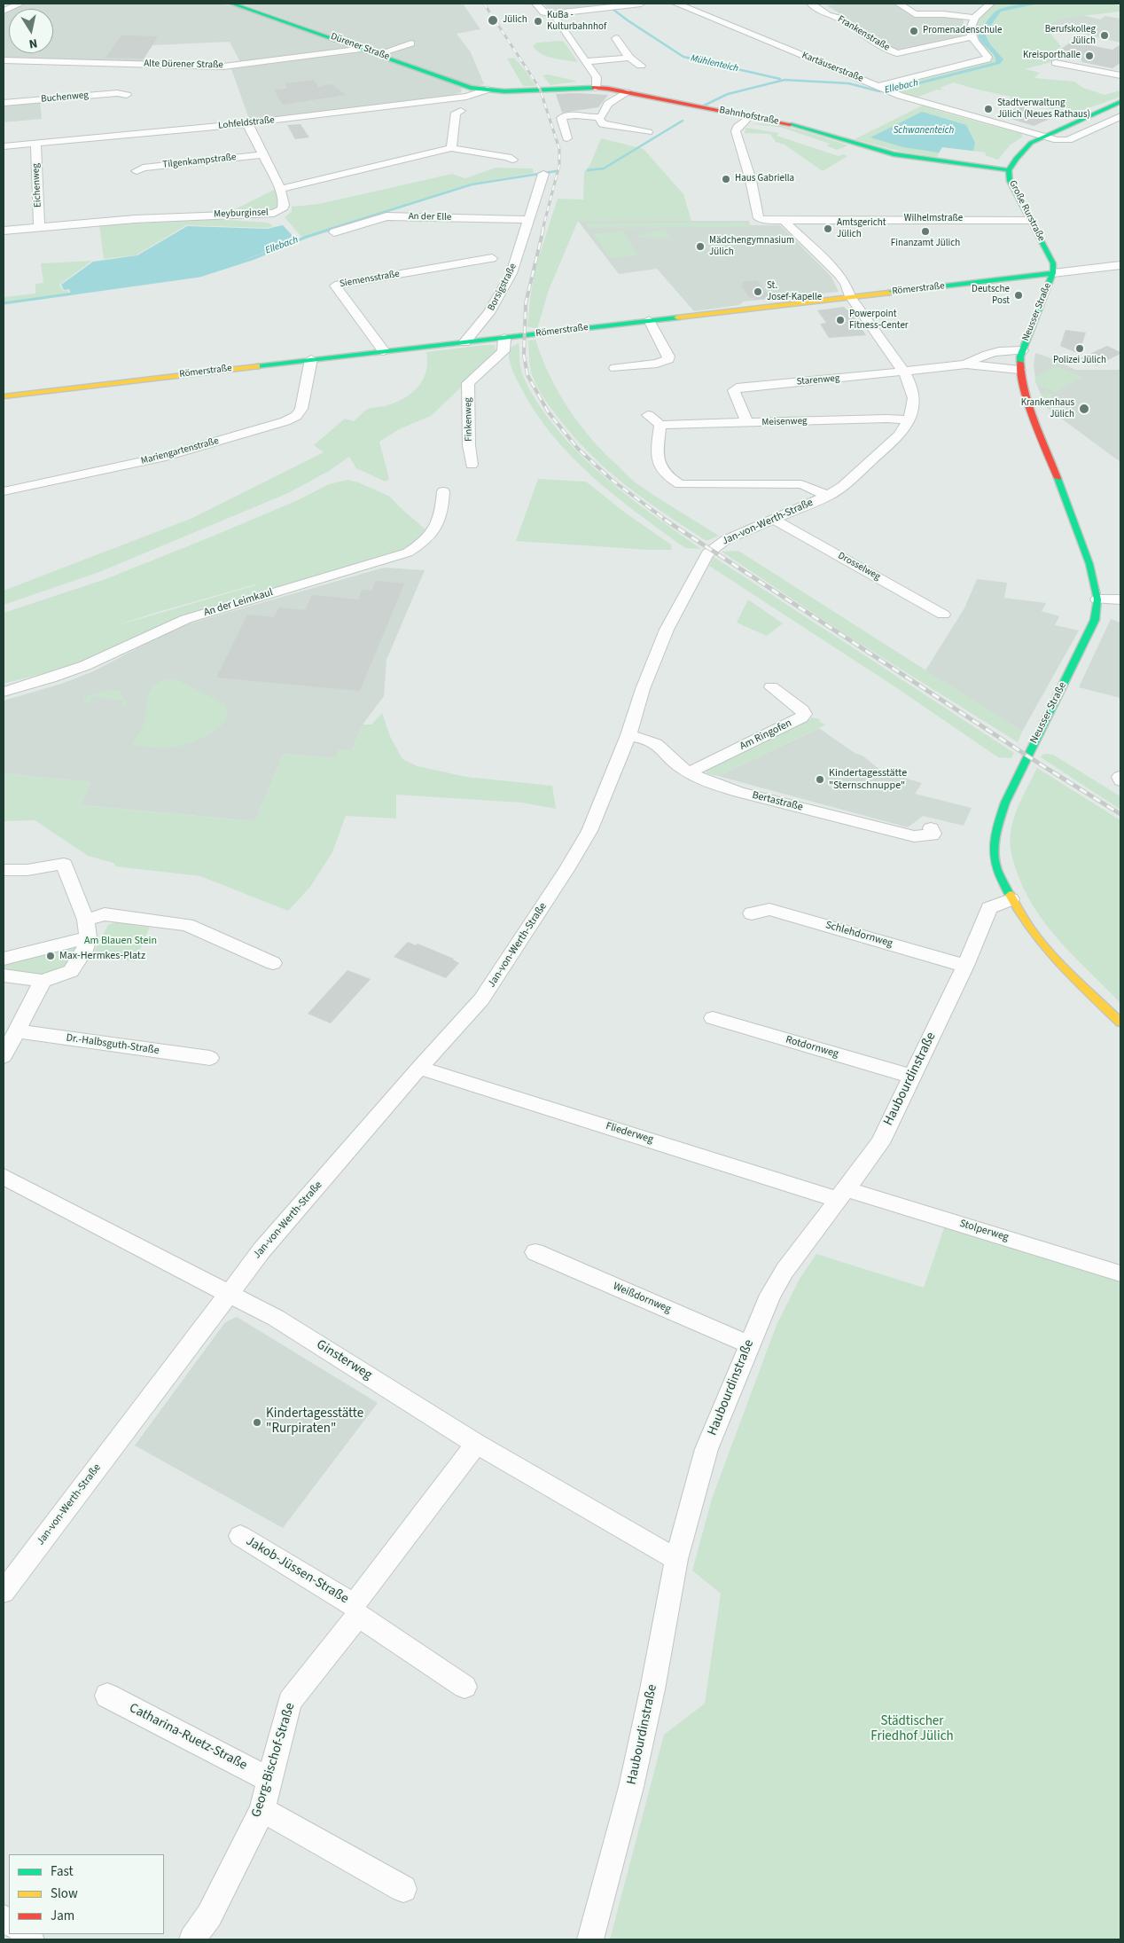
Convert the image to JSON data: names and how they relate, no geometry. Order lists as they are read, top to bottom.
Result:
{
  "streets": {
    "main road": [
      "Dürener Straße",
      "Bahnhofstraße",
      "Große Rurstraße",
      "Römerstraße",
      "Neusser Straße"
    ],
    "street": [
      "Frankenstraße",
      "Alte Dürener Straße",
      "Kartäuserstraße",
      "Buchenweg",
      "Lohfeldstraße",
      "Tilgenkampstraße",
      "Eichenweg",
      "Meyburginsel",
      "An der Elle",
      "Wilhelmstraße",
      "Siemensstraße",
      "Borsigstraße",
      "Starenweg",
      "Finkenweg",
      "Meisenweg",
      "Mariengartenstraße",
      "Jan-von-Werth-Straße",
      "Drosselweg",
      "An der Leimkaul",
      "Am Ringofen",
      "Bertastraße",
      "Schlehdornweg",
      "Dr.-Halbsguth-Straße",
      "Rotdornweg",
      "Haubourdinstraße",
      "Fliederweg",
      "Stolperweg",
      "Weißdornweg",
      "Ginsterweg",
      "Jakob-Jüssen-Straße",
      "Catharina-Ruetz-Straße",
      "Georg-Bischof-Straße"
    ]
  },
  "crossings": [
    ["Dürener Straße", "Alte Dürener Straße"],
    ["Dürener Straße", "Bahnhofstraße"],
    ["Dürener Straße", "Lohfeldstraße"],
    ["Kartäuserstraße", "Große Rurstraße"],
    ["Bahnhofstraße", "Große Rurstraße"],
    ["Bahnhofstraße", "Wilhelmstraße"],
    ["Lohfeldstraße", "Eichenweg"],
    ["Eichenweg", "Meyburginsel"],
    ["Große Rurstraße", "Wilhelmstraße"],
    ["Große Rurstraße", "Römerstraße"],
    ["Große Rurstraße", "Neusser Straße"],
    ["An der Elle", "Borsigstraße"],
    ["Wilhelmstraße", "Jan-von-Werth-Straße"],
    ["Siemensstraße", "Römerstraße"],
    ["Borsigstraße", "Römerstraße"],
    ["Römerstraße", "Neusser Straße"],
    ["Römerstraße", "Finkenweg"],
    ["Römerstraße", "Mariengartenstraße"],
    ["Römerstraße", "Jan-von-Werth-Straße"],
    ["Neusser Straße", "Starenweg"],
    ["Neusser Straße", "Jan-von-Werth-Straße"],
    ["Neusser Straße", "Haubourdinstraße"],
    ["Starenweg", "Meisenweg"],
    ["Starenweg", "Jan-von-Werth-Straße"],
    ["Meisenweg", "Jan-von-Werth-Straße"],
    ["Jan-von-Werth-Straße", "Drosselweg"],
    ["Jan-von-Werth-Straße", "Bertastraße"],
    ["Jan-von-Werth-Straße", "Fliederweg"],
    ["Jan-von-Werth-Straße", "Ginsterweg"],
    ["Am Ringofen", "Bertastraße"],
    ["Schlehdornweg", "Haubourdinstraße"],
    ["Rotdornweg", "Haubourdinstraße"],
    ["Haubourdinstraße", "Fliederweg"],
    ["Haubourdinstraße", "Stolperweg"],
    ["Haubourdinstraße", "Weißdornweg"],
    ["Haubourdinstraße", "Ginsterweg"],
    ["Fliederweg", "Stolperweg"],
    ["Ginsterweg", "Georg-Bischof-Straße"],
    ["Jakob-Jüssen-Straße", "Georg-Bischof-Straße"],
    ["Catharina-Ruetz-Straße", "Georg-Bischof-Straße"]
  ],
  "water": ["Mühlenteich", "Ellebach", "Schwanenteich"],
  "parks": ["Am Blauen Stein", "Städtischer Friedhof Jülich"],
  "places": [
    "Jülich",
    "KuBa - Kulturbahnhof",
    "Promenadenschule",
    "Berufskolleg Jülich",
    "Kreisporthalle",
    "Stadtverwaltung Jülich (Neues Rathaus)",
    "Haus Gabriella",
    "Amtsgericht Jülich",
    "Finanzamt Jülich",
    "Mädchengymnasium Jülich",
    "St. Josef-Kapelle",
    "Deutsche Post",
    "Powerpoint Fitness-Center",
    "Polizei Jülich",
    "Krankenhaus Jülich",
    "Kindertagesstätte \"Sternschnuppe\"",
    "Max-Hermkes-Platz",
    "Kindertagesstätte \"Rurpiraten\""
  ],
  "legend": ["Fast", "Slow", "Jam"],
  "north": "bottom"
}
